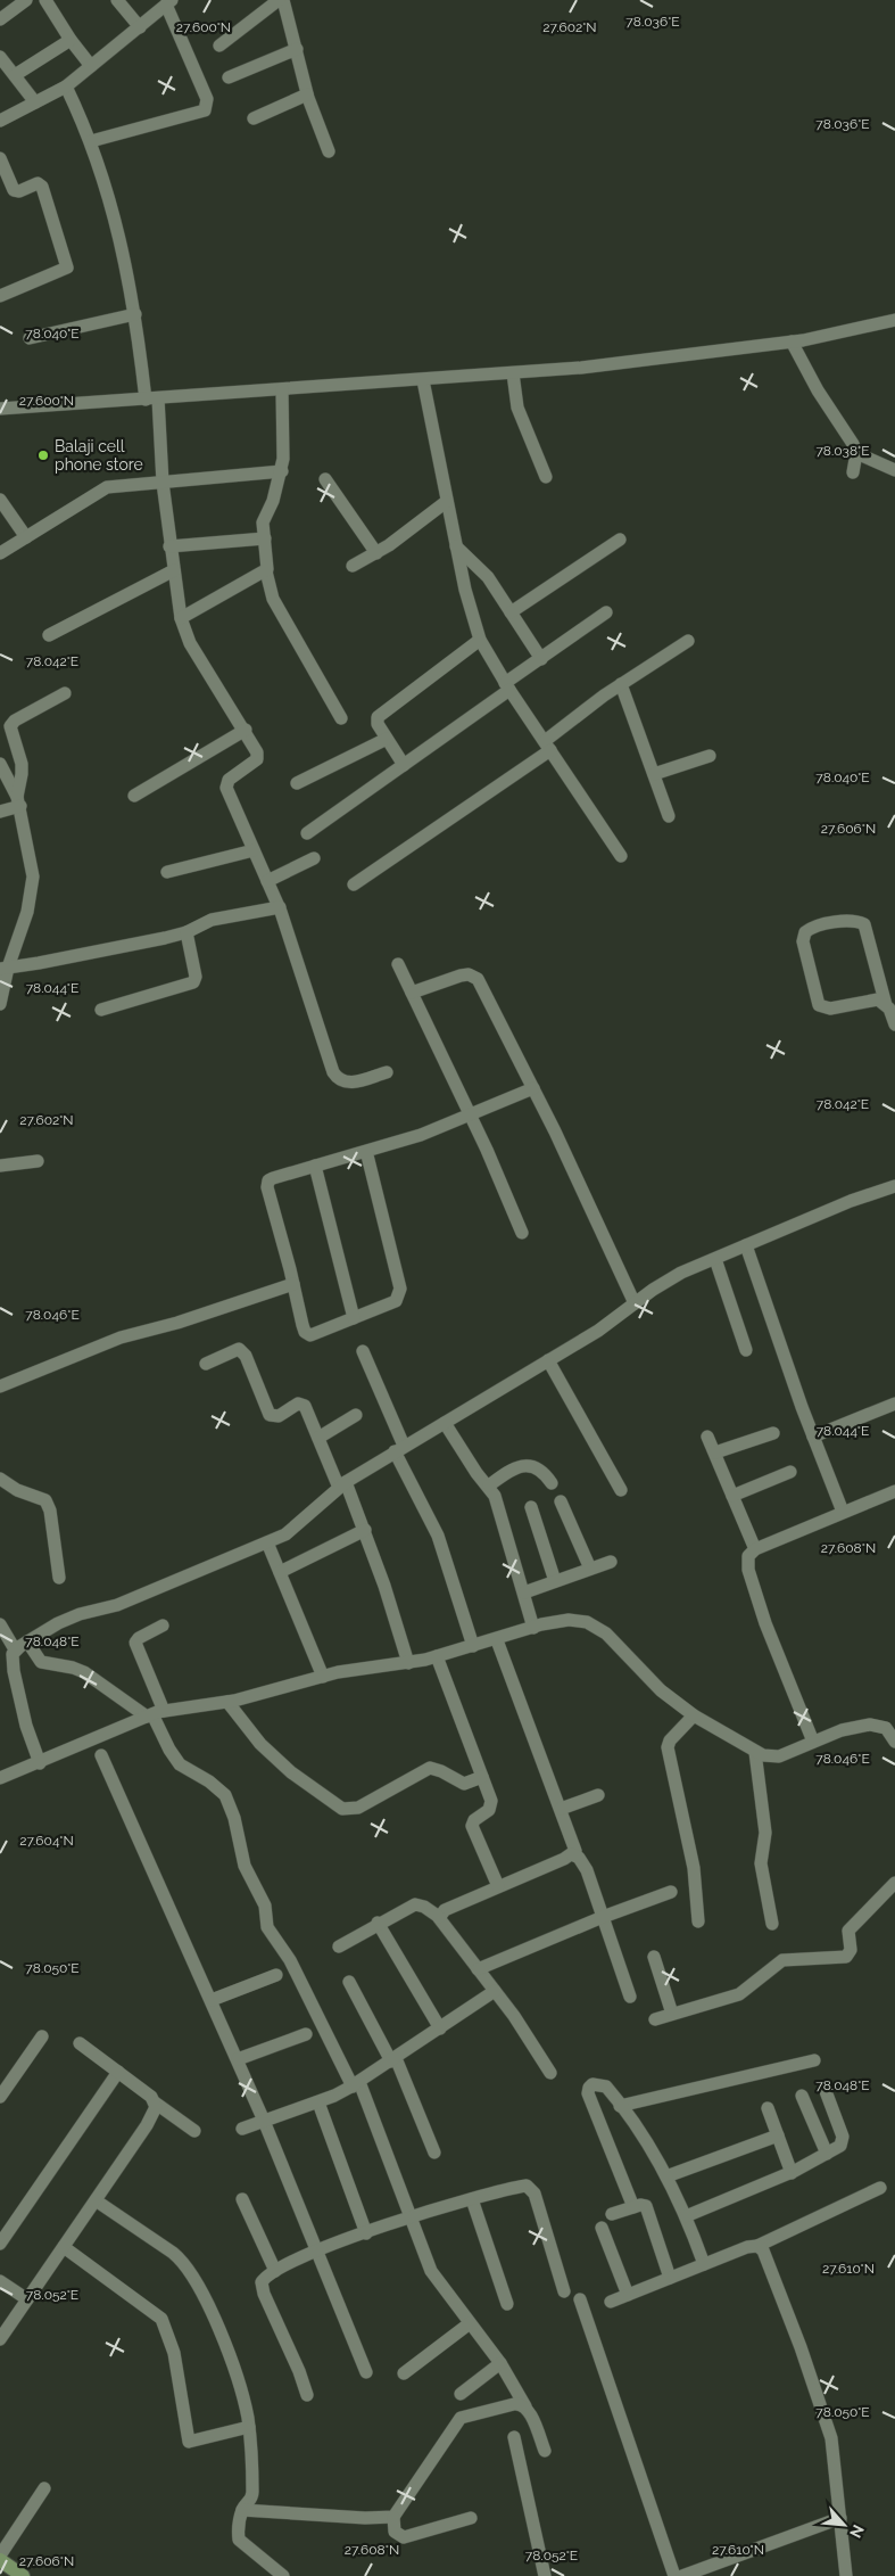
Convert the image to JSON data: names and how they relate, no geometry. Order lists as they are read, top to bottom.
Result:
{
  "places": ["Balaji cell phone store"],
  "north": "bottom right",
  "coordinates": [
    "78.036°E",
    "27.600°N",
    "27.602°N",
    "78.040°E",
    "78.038°E",
    "78.042°E",
    "27.606°N",
    "78.044°E",
    "78.046°E",
    "27.608°N",
    "78.048°E",
    "27.604°N",
    "78.050°E",
    "27.610°N",
    "78.052°E"
  ]
}
